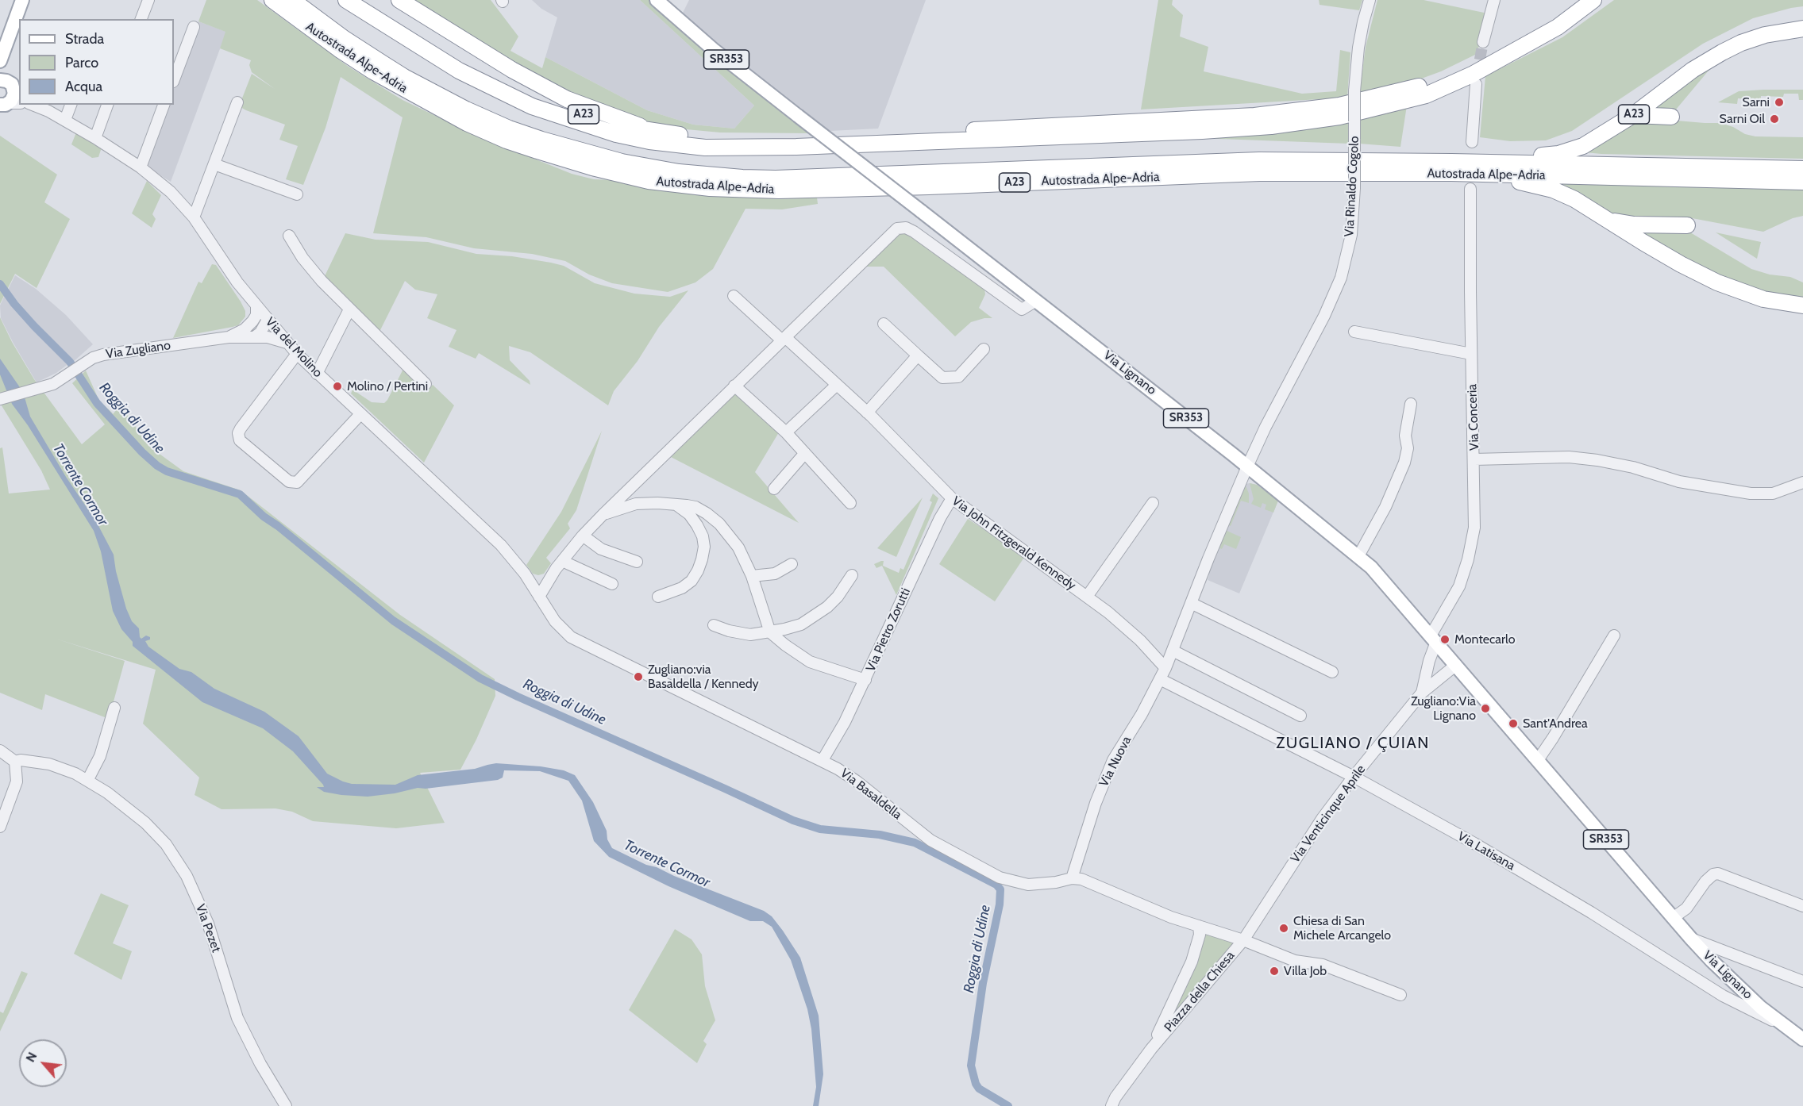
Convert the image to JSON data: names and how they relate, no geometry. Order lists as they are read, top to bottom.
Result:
{
  "streets": {
    "highway": ["Autostrada Alpe-Adria", "A23"],
    "main road": ["SR353", "Via Lignano", "Via Latisana"],
    "street": [
      "Via Rinaldo Cogolo",
      "Via del Molino",
      "Via Zugliano",
      "Via Conceria",
      "Via John Fitzgerald Kennedy",
      "Via Pietro Zorutti",
      "Via Nuova",
      "Via Basaldella",
      "Via Venticinque Aprile",
      "Via Pezet",
      "Piazza della Chiesa"
    ]
  },
  "crossings": [
    ["Autostrada Alpe-Adria", "A23"],
    ["Via Rinaldo Cogolo", "Via Lignano"],
    ["Via Rinaldo Cogolo", "Via Nuova"],
    ["Via del Molino", "Via Zugliano"],
    ["Via del Molino", "Via Basaldella"],
    ["Via Lignano", "Via Conceria"],
    ["Via Lignano", "Via Nuova"],
    ["Via Lignano", "Via Venticinque Aprile"],
    ["Via Lignano", "Via Latisana"],
    ["Via Conceria", "Via Venticinque Aprile"],
    ["Via John Fitzgerald Kennedy", "Via Pietro Zorutti"],
    ["Via John Fitzgerald Kennedy", "Via Nuova"],
    ["Via Pietro Zorutti", "Via Basaldella"],
    ["Via Nuova", "Via Basaldella"],
    ["Via Nuova", "Via Latisana"],
    ["Via Basaldella", "Piazza della Chiesa"],
    ["Via Venticinque Aprile", "Via Latisana"],
    ["Via Venticinque Aprile", "Piazza della Chiesa"]
  ],
  "districts": ["ZUGLIANO / ÇUIAN"],
  "water": ["Roggia di Udine", "Torrente Cormor"],
  "places": [
    "Sarni",
    "Sarni Oil",
    "Molino / Pertini",
    "Montecarlo",
    "Zugliano:via Basaldella / Kennedy",
    "Zugliano:Via Lignano",
    "Sant'Andrea",
    "Chiesa di San Michele Arcangelo",
    "Villa Job"
  ],
  "legend": ["Strada", "Parco", "Acqua"],
  "north": "top left"
}
